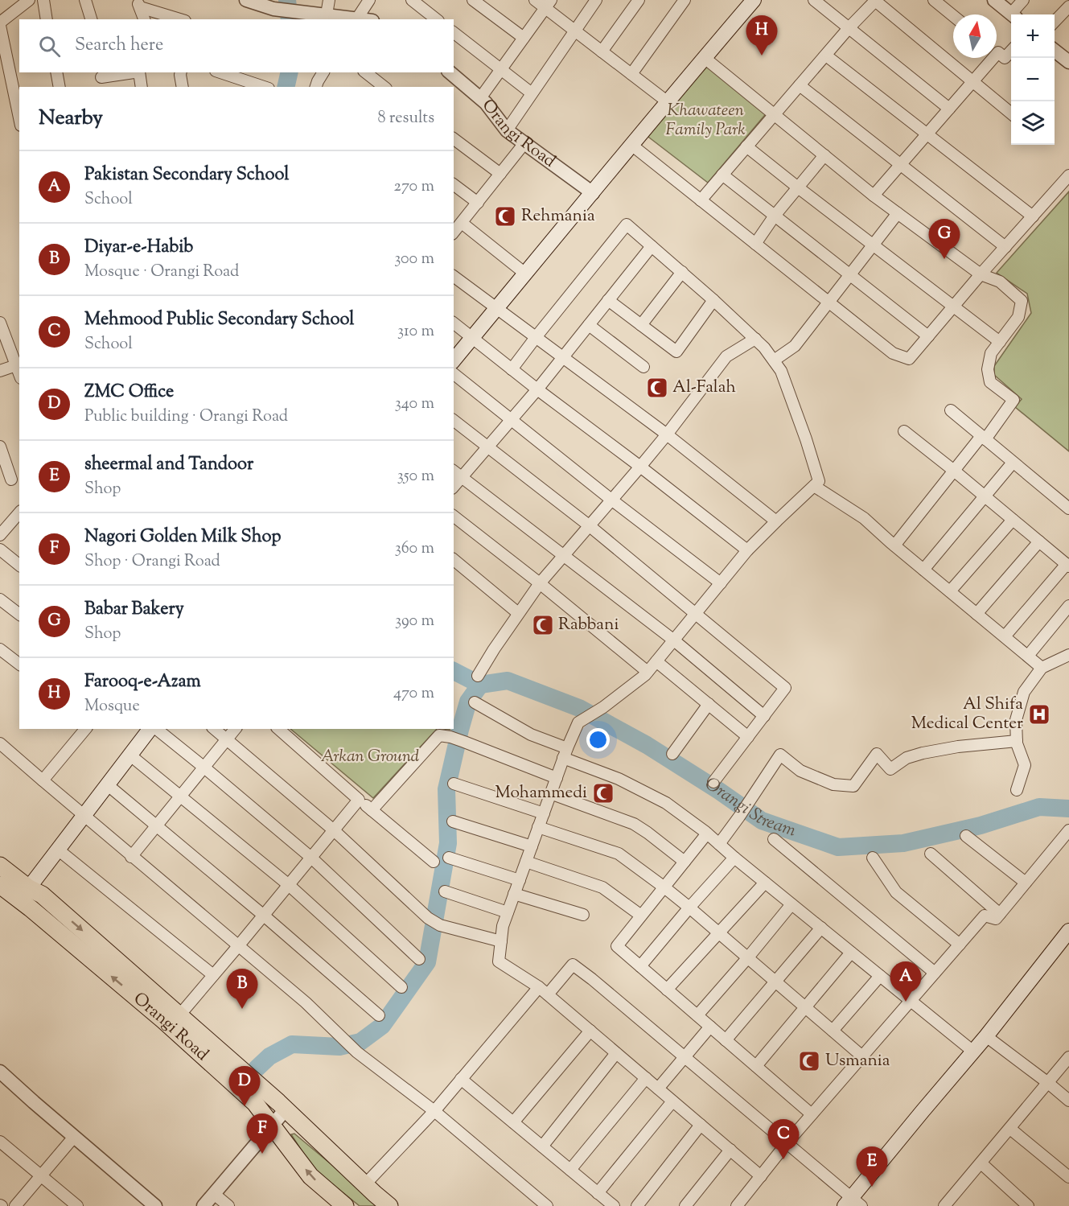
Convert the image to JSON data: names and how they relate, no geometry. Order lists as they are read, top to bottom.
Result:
{
  "streets": {
    "main road": ["Orangi Road"]
  },
  "water": ["Orangi Stream"],
  "parks": ["Khawateen Family Park", "Arkan Ground"],
  "places": {
    "mosque": [
      "Rehmania",
      "Al-Falah",
      "Rabbani",
      "Mohammedi",
      "Usmania"
    ],
    "hospital": ["Al Shifa Medical Center"]
  },
  "north": "top",
  "page": {
    "map_buttons": ["+", "−"],
    "pins": [
      "H",
      "G",
      "A",
      "B",
      "D",
      "F",
      "C",
      "E"
    ],
    "search": "Search here",
    "heading": ["Nearby", "8 results"],
    "list": [
      {
        "mark": "A",
        "name": "Pakistan Secondary School",
        "note": "School",
        "value": "270 m"
      },
      {
        "mark": "B",
        "name": "Diyar-e-Habib",
        "note": "Mosque · Orangi Road",
        "value": "300 m"
      },
      {
        "mark": "C",
        "name": "Mehmood Public Secondary School",
        "note": "School",
        "value": "310 m"
      },
      {
        "mark": "D",
        "name": "ZMC Office",
        "note": "Public building · Orangi Road",
        "value": "340 m"
      },
      {
        "mark": "E",
        "name": "sheermal and Tandoor",
        "note": "Shop",
        "value": "350 m"
      },
      {
        "mark": "F",
        "name": "Nagori Golden Milk Shop",
        "note": "Shop · Orangi Road",
        "value": "360 m"
      },
      {
        "mark": "G",
        "name": "Babar Bakery",
        "note": "Shop",
        "value": "390 m"
      },
      {
        "mark": "H",
        "name": "Farooq-e-Azam",
        "note": "Mosque",
        "value": "470 m"
      }
    ]
  }
}
